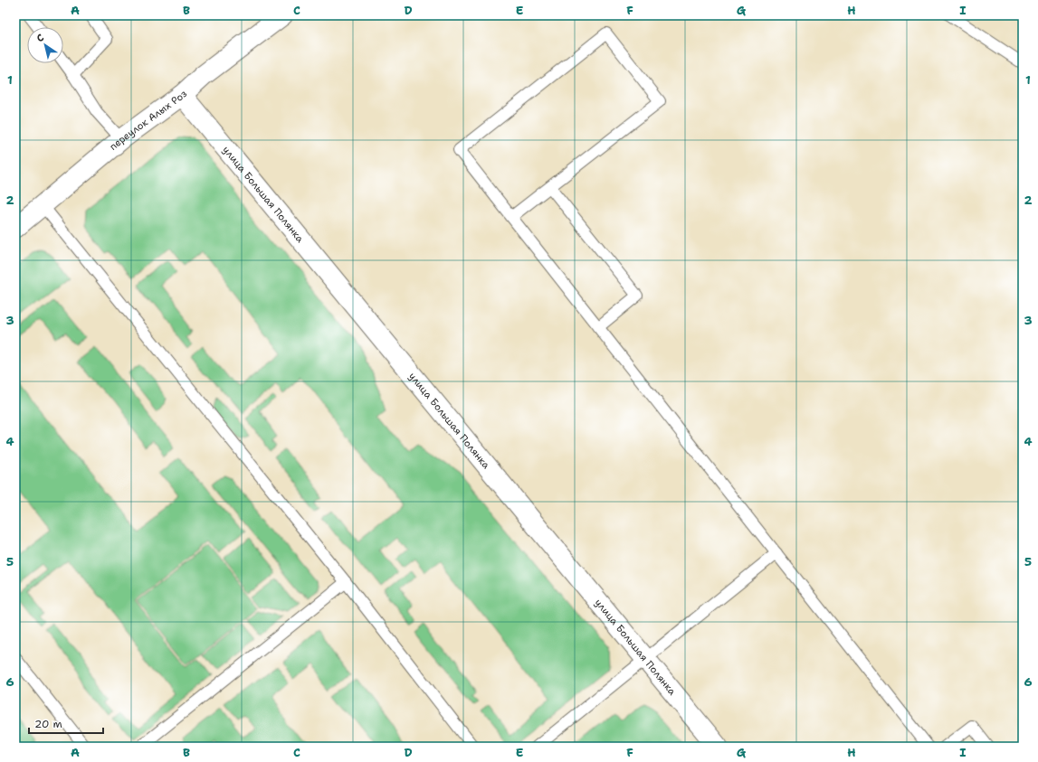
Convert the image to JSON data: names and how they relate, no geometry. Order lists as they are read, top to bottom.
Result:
{
  "streets": {
    "street": ["переулок Алых Роз", "улица Большая Полянка"]
  },
  "crossings": [
    ["переулок Алых Роз", "улица Большая Полянка"]
  ],
  "scale_bar": "20 m",
  "north": "top left",
  "grid": {
    "columns": [
      "A",
      "B",
      "C",
      "D",
      "E",
      "F",
      "G",
      "H",
      "I"
    ],
    "rows": [
      "1",
      "2",
      "3",
      "4",
      "5",
      "6"
    ]
  }
}
